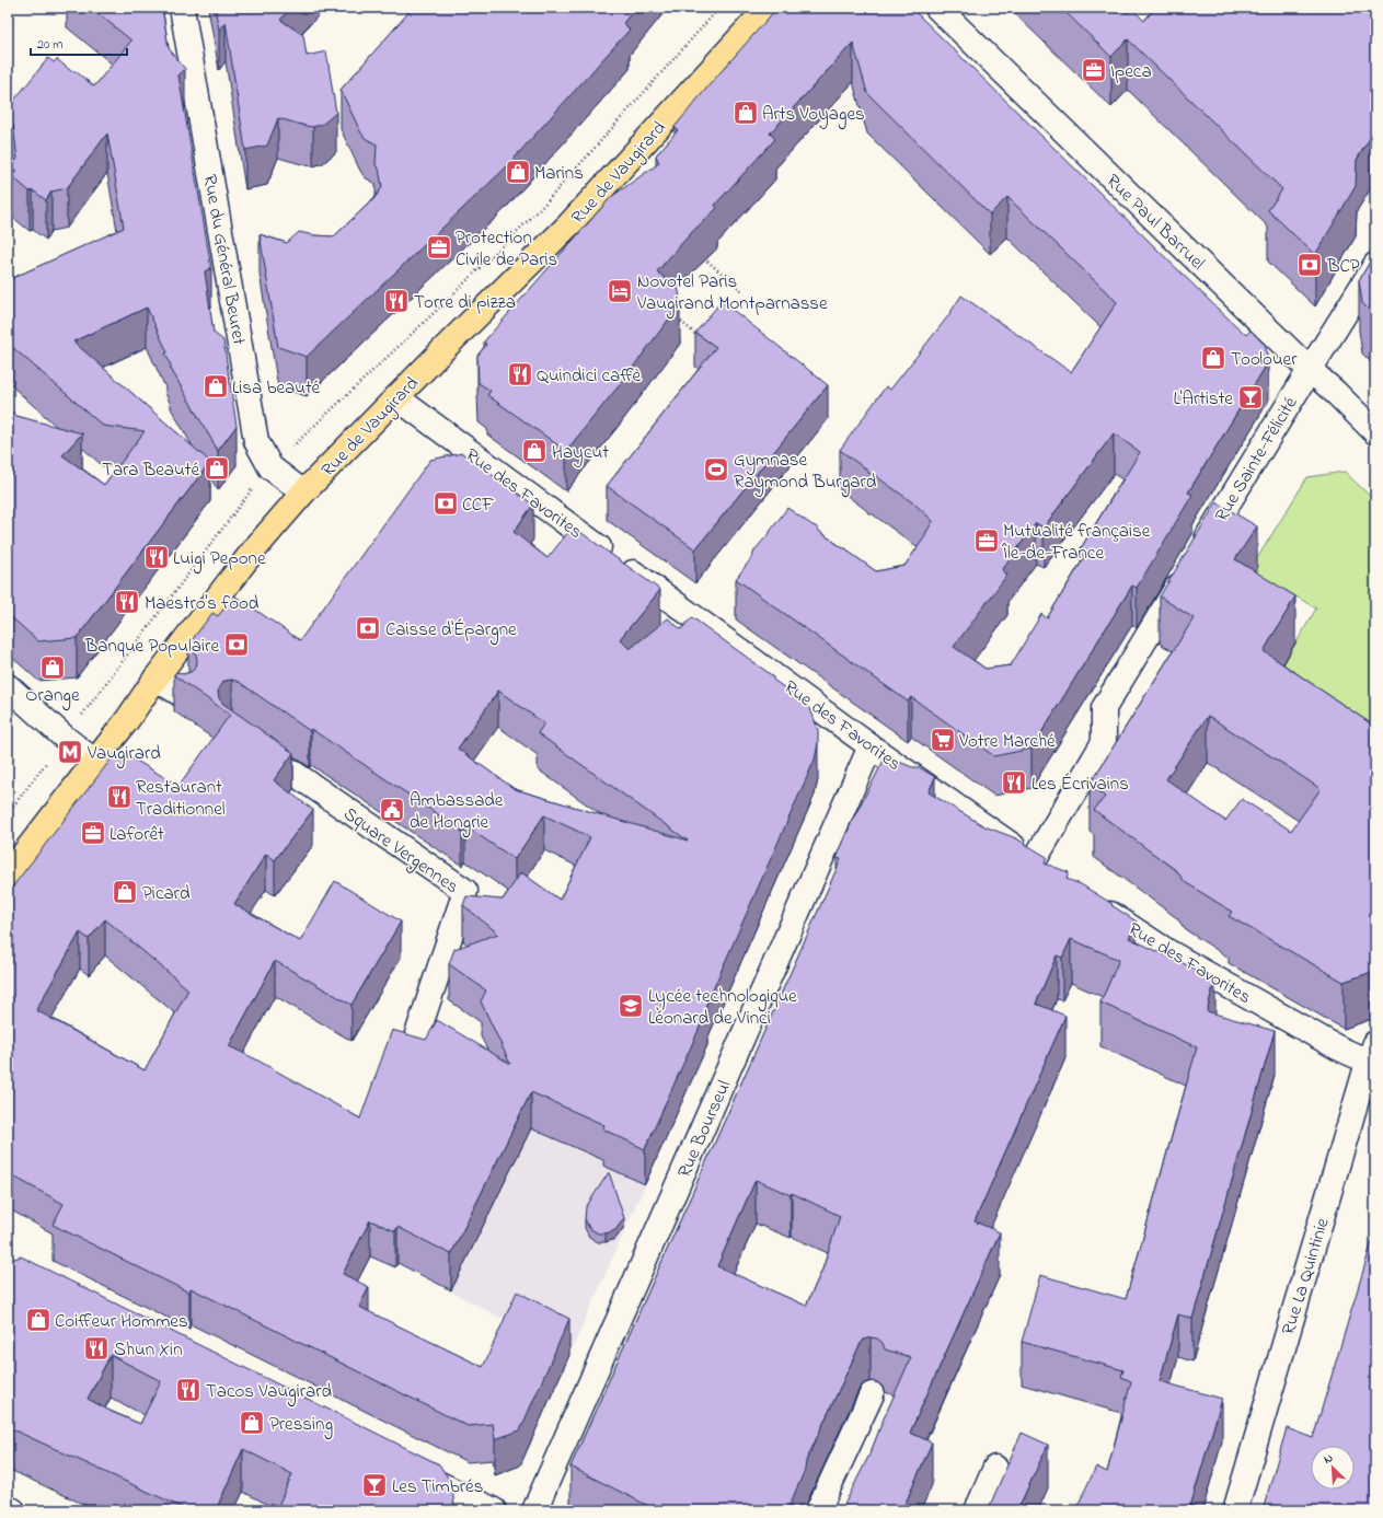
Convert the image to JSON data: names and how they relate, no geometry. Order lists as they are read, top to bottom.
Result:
{
  "streets": {
    "main road": ["Rue de Vaugirard"],
    "street": [
      "Rue Paul Barruel",
      "Rue du Général Beuret",
      "Rue Sainte-Félicité",
      "Rue des Favorites",
      "Square Vergennes",
      "Rue Bourseul",
      "Rue La Quintinie"
    ]
  },
  "crossings": [
    ["Rue de Vaugirard", "Rue du Général Beuret"],
    ["Rue de Vaugirard", "Rue des Favorites"],
    ["Rue Paul Barruel", "Rue Sainte-Félicité"],
    ["Rue Sainte-Félicité", "Rue des Favorites"],
    ["Rue des Favorites", "Rue Bourseul"],
    ["Rue des Favorites", "Rue La Quintinie"]
  ],
  "places": {
    "office": [
      "Ipeca",
      "Protection Civile de Paris",
      "Mutualité française Île-de-France",
      "Laforêt"
    ],
    "shop": [
      "Arts Voyages",
      "Marins",
      "Toolouer",
      "Lisa beauté",
      "Haycut",
      "Tara Beauté",
      "Orange",
      "Picard",
      "Coiffeur Hommes",
      "Pressing"
    ],
    "bank": [
      "BCP",
      "CCF",
      "Caisse d'Épargne",
      "Banque Populaire"
    ],
    "hotel": ["Novotel Paris Vaugirand Montparnasse"],
    "restaurant": [
      "Torre di pizza",
      "Quindici caffè",
      "Luigi Pepone",
      "Maestro's food",
      "Les Écrivains",
      "Restaurant Traditionnel",
      "Shun Xin",
      "Tacos Vaugirard"
    ],
    "bar": ["L'Artiste", "Les Timbrés"],
    "sports": ["Gymnase Raymond Burgard"],
    "supermarket": ["Votre Marché"],
    "metro station": ["Vaugirard"],
    "public building": ["Ambassade de Hongrie"],
    "school or university": ["Lycée technologique Léonard de Vinci"]
  },
  "scale_bar": "20 m",
  "north": "top left"
}
